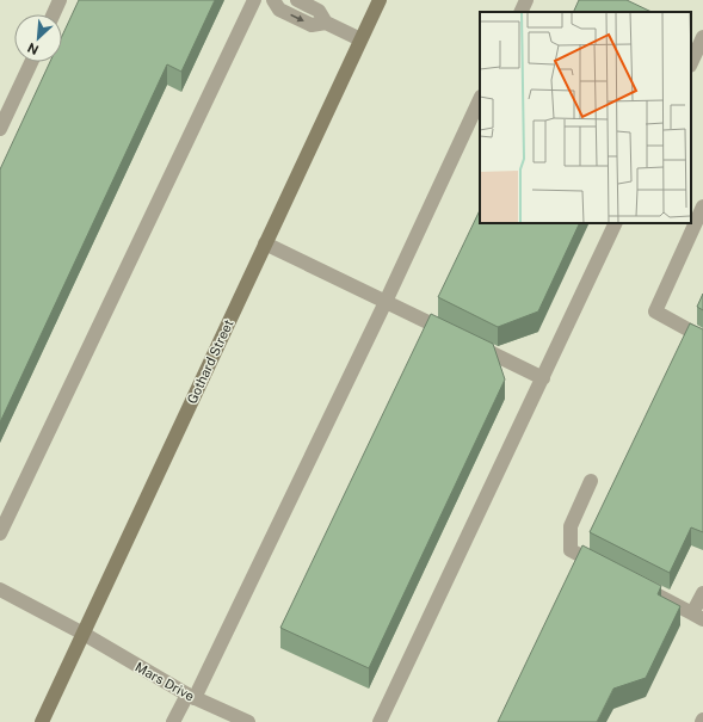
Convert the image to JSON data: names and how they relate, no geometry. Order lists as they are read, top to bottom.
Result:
{
  "streets": {
    "street": ["Gothard Street", "Mars Drive"]
  },
  "crossings": [
    ["Gothard Street", "Mars Drive"]
  ],
  "north": "bottom left"
}
